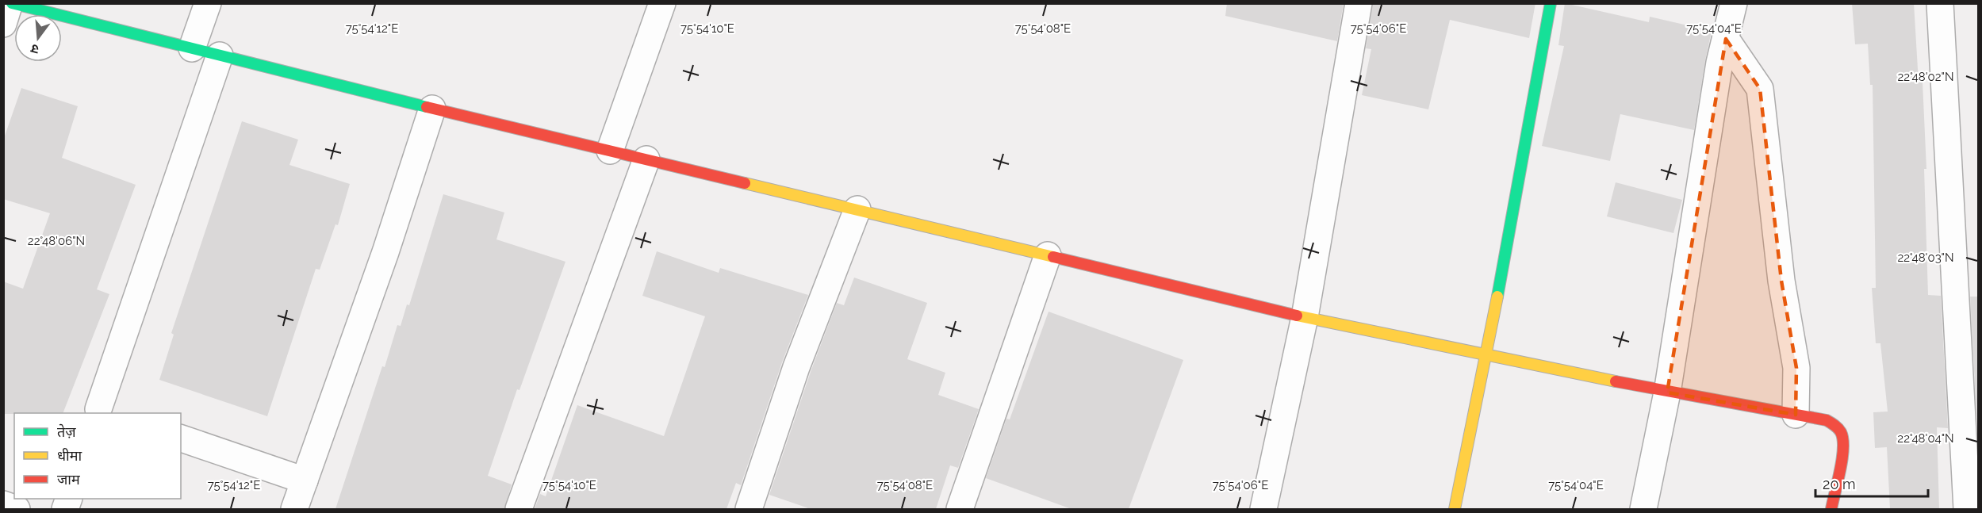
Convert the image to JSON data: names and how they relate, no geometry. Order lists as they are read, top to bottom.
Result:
{
  "legend": ["तेज़", "धीमा", "जाम"],
  "scale_bar": "20 m",
  "north": "bottom",
  "coordinates": [
    "75°54'12\"E",
    "75°54'10\"E",
    "75°54'08\"E",
    "75°54'06\"E",
    "75°54'04\"E",
    "22°48'02\"N",
    "22°48'06\"N",
    "22°48'03\"N",
    "22°48'04\"N"
  ]
}
